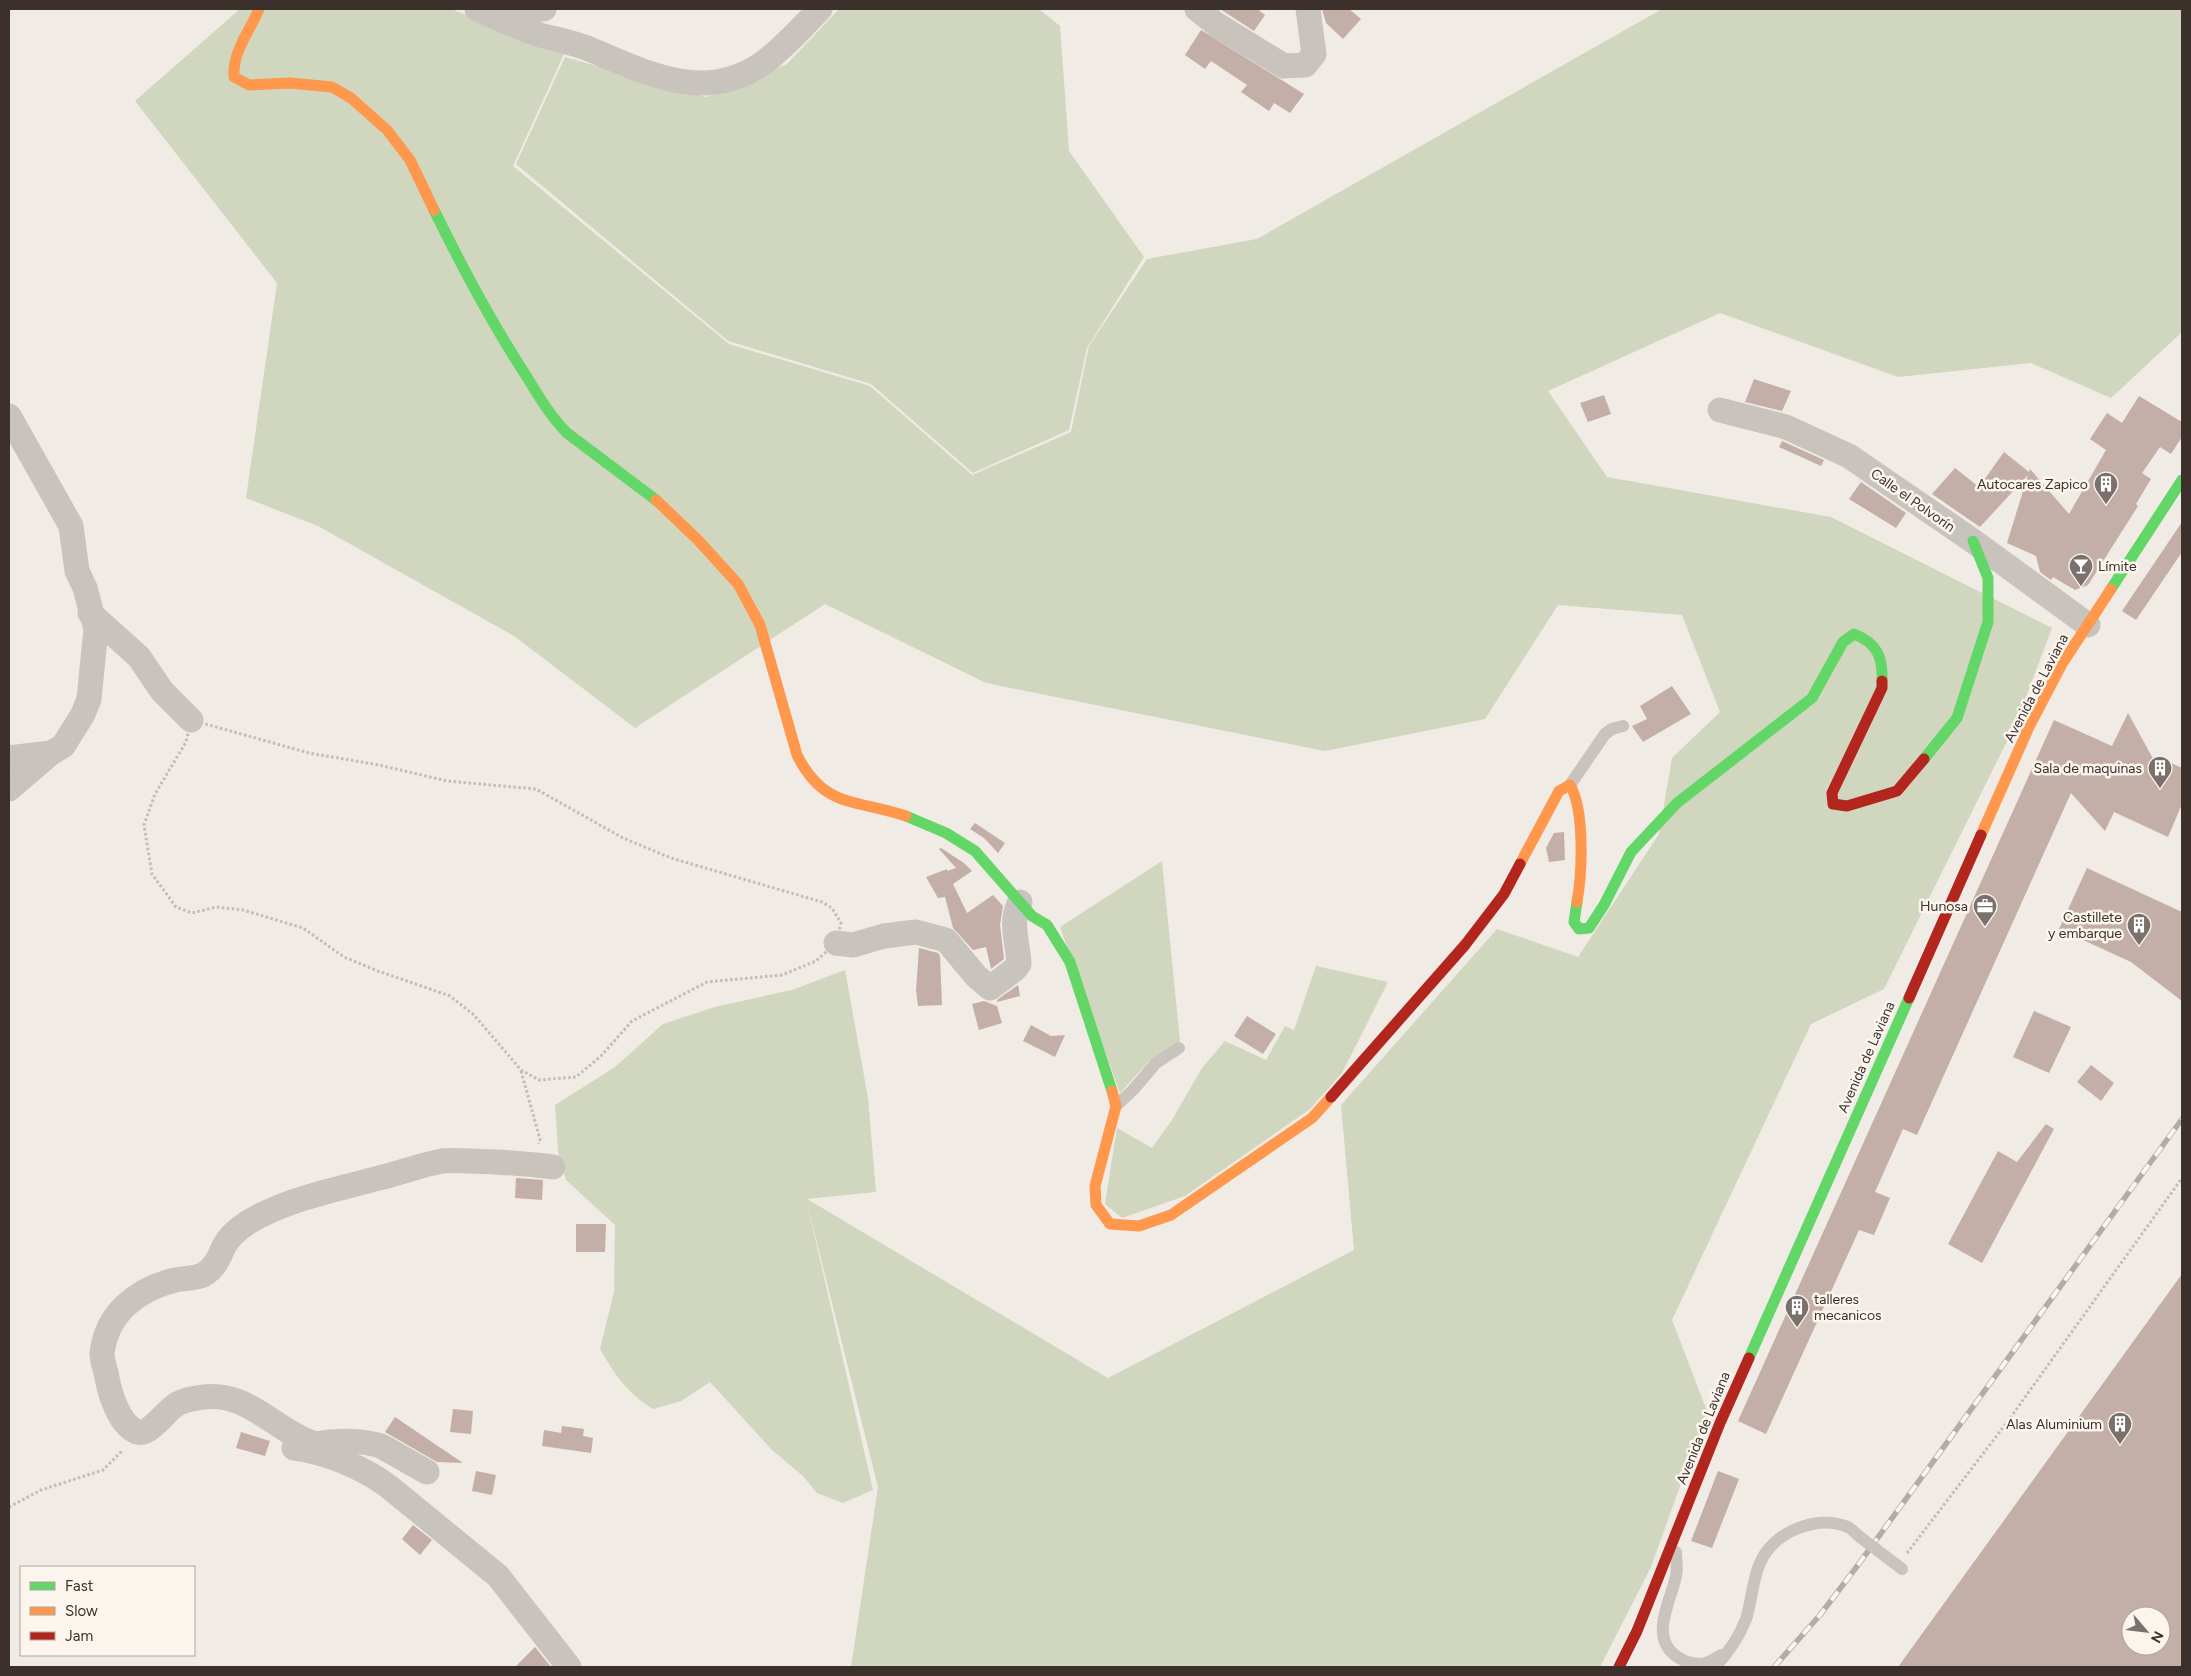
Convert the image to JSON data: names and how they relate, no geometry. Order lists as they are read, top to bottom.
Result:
{
  "streets": {
    "street": ["Calle el Polvorín", "Avenida de Laviana"]
  },
  "crossings": [
    ["Calle el Polvorín", "Avenida de Laviana"]
  ],
  "places": {
    "building": [
      "Autocares Zapico",
      "Sala de maquinas",
      "Castillete y embarque",
      "talleres mecanicos",
      "Alas Aluminium"
    ],
    "bar": ["Límite"],
    "office": ["Hunosa"]
  },
  "legend": ["Fast", "Slow", "Jam"],
  "north": "bottom right"
}
